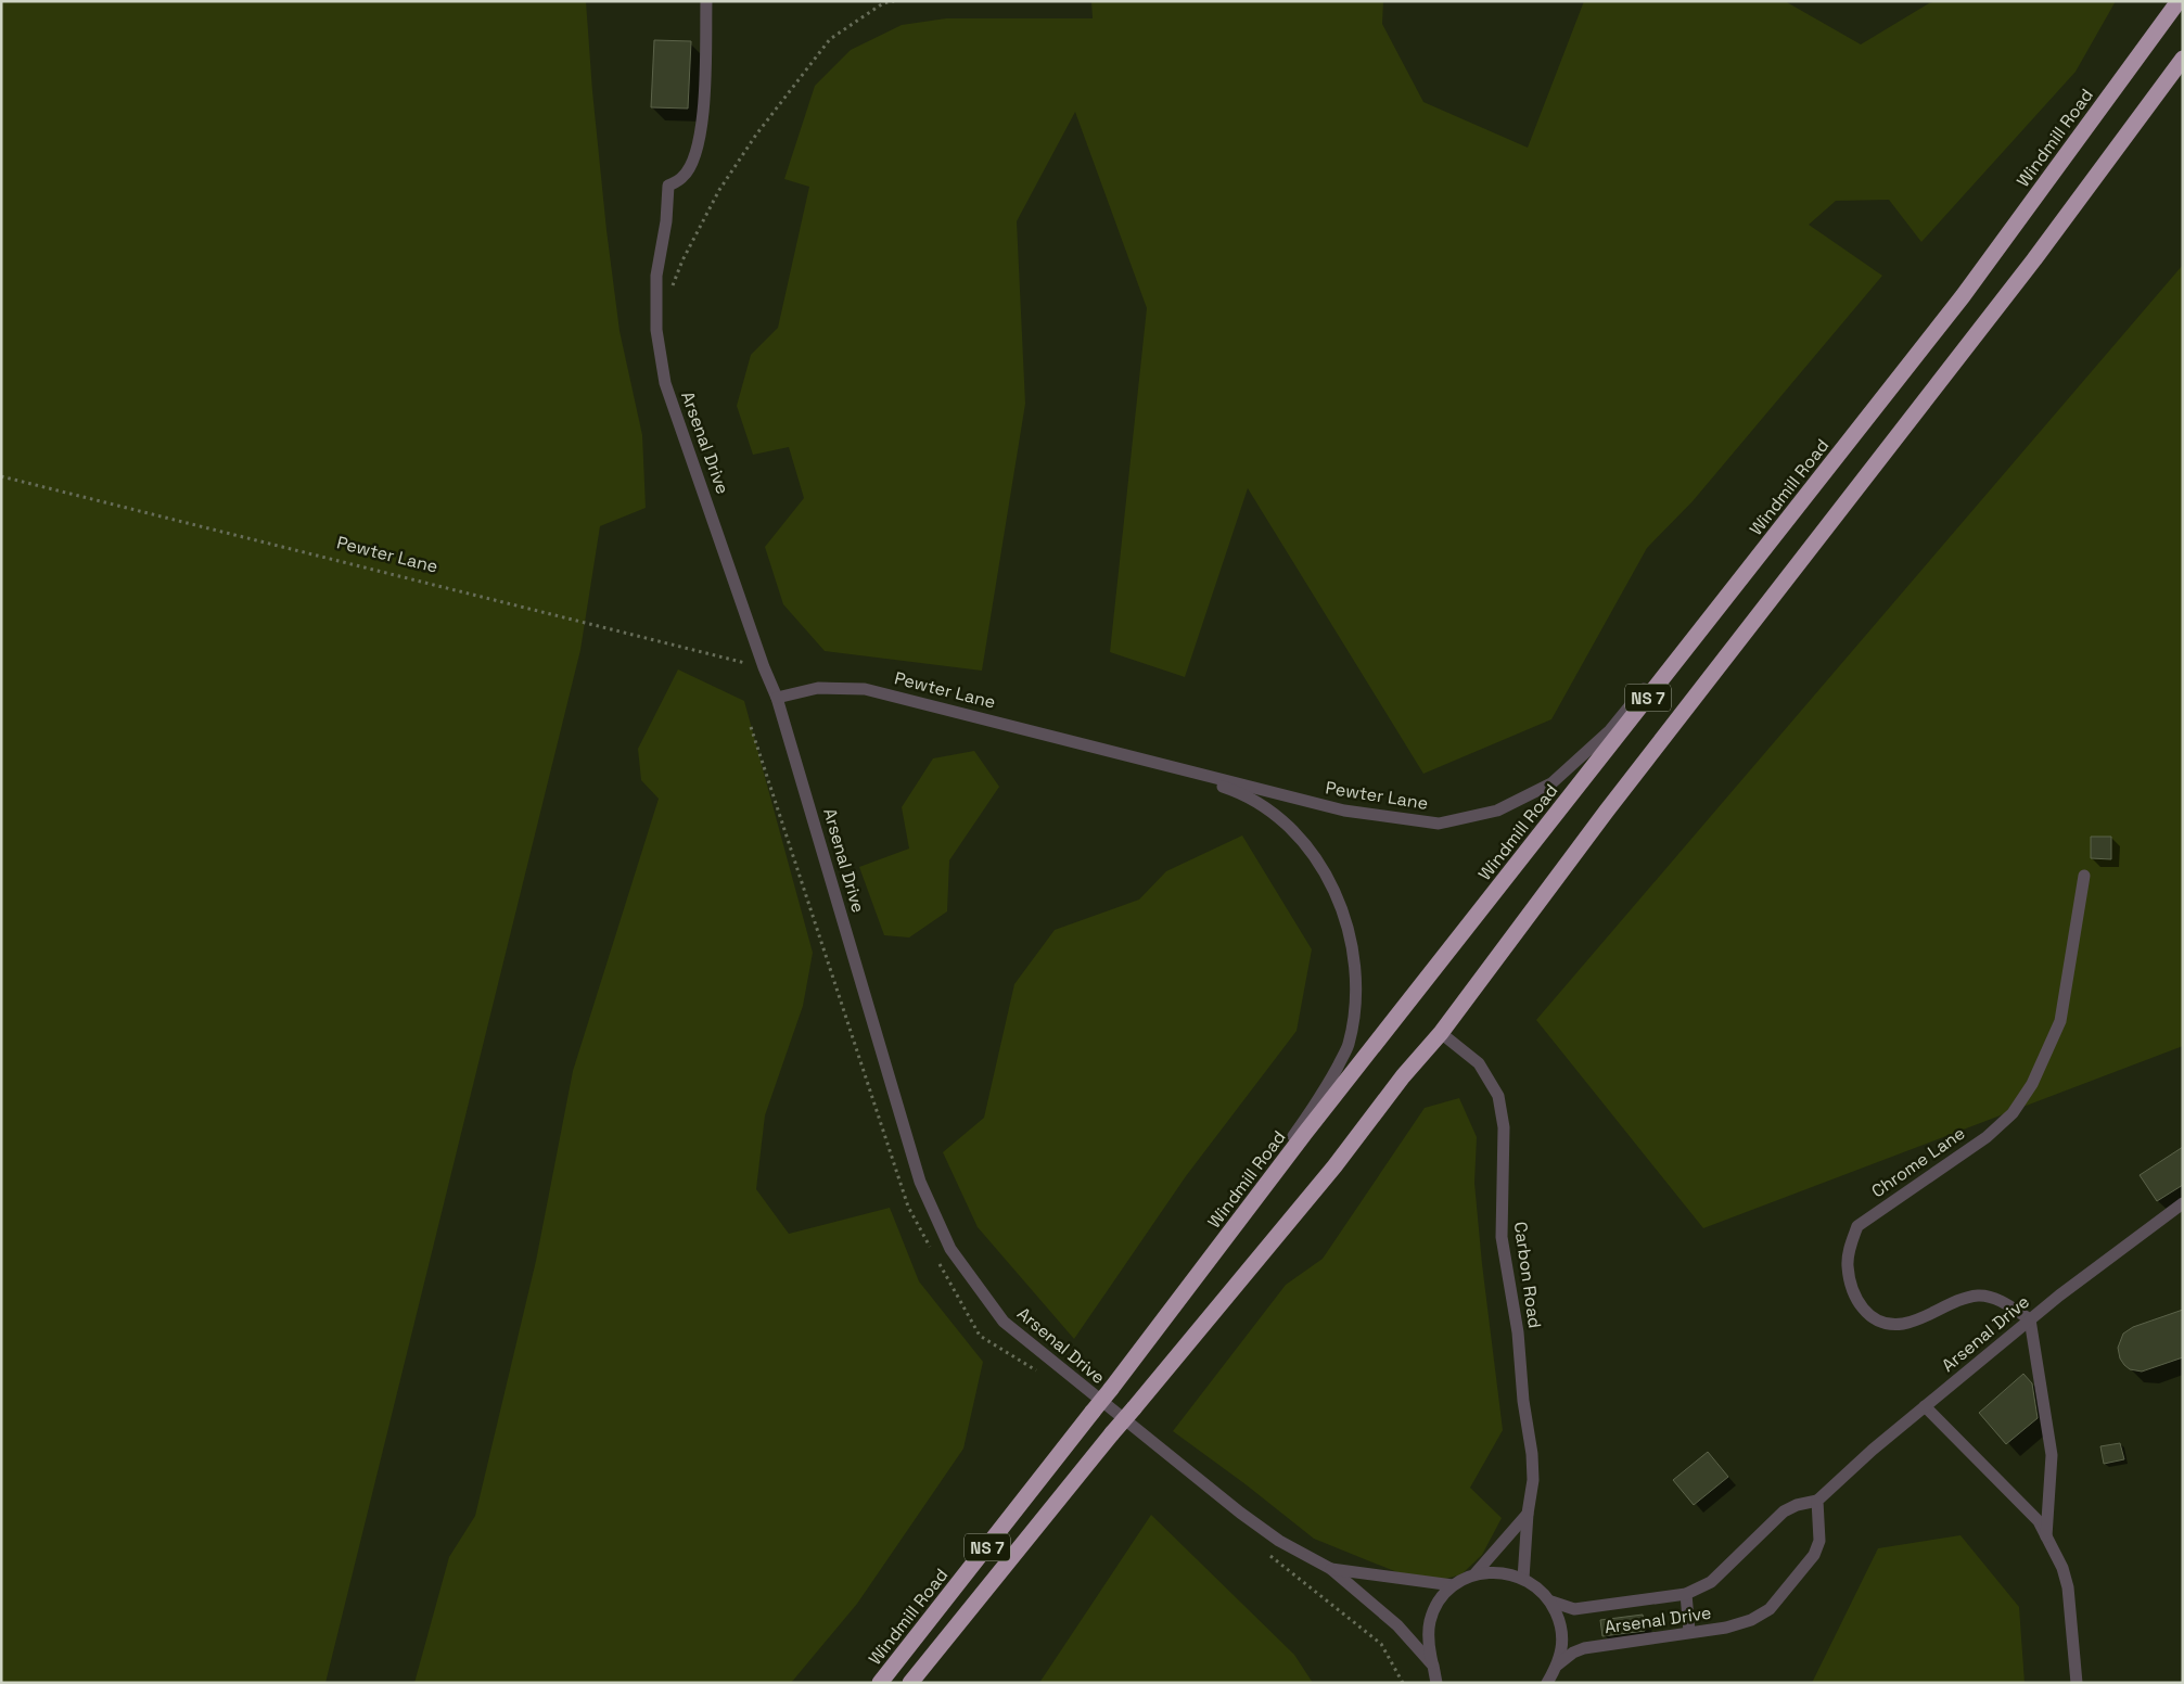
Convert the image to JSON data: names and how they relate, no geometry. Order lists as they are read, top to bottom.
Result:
{
  "streets": {
    "highway": ["Windmill Road", "NS 7"],
    "lane": [
      "Arsenal Drive",
      "Pewter Lane",
      "Chrome Lane",
      "Carbon Road"
    ]
  },
  "crossings": [
    ["Windmill Road", "Pewter Lane"],
    ["Arsenal Drive", "Pewter Lane"],
    ["Arsenal Drive", "Chrome Lane"],
    ["NS 7", "Carbon Road"]
  ]
}
